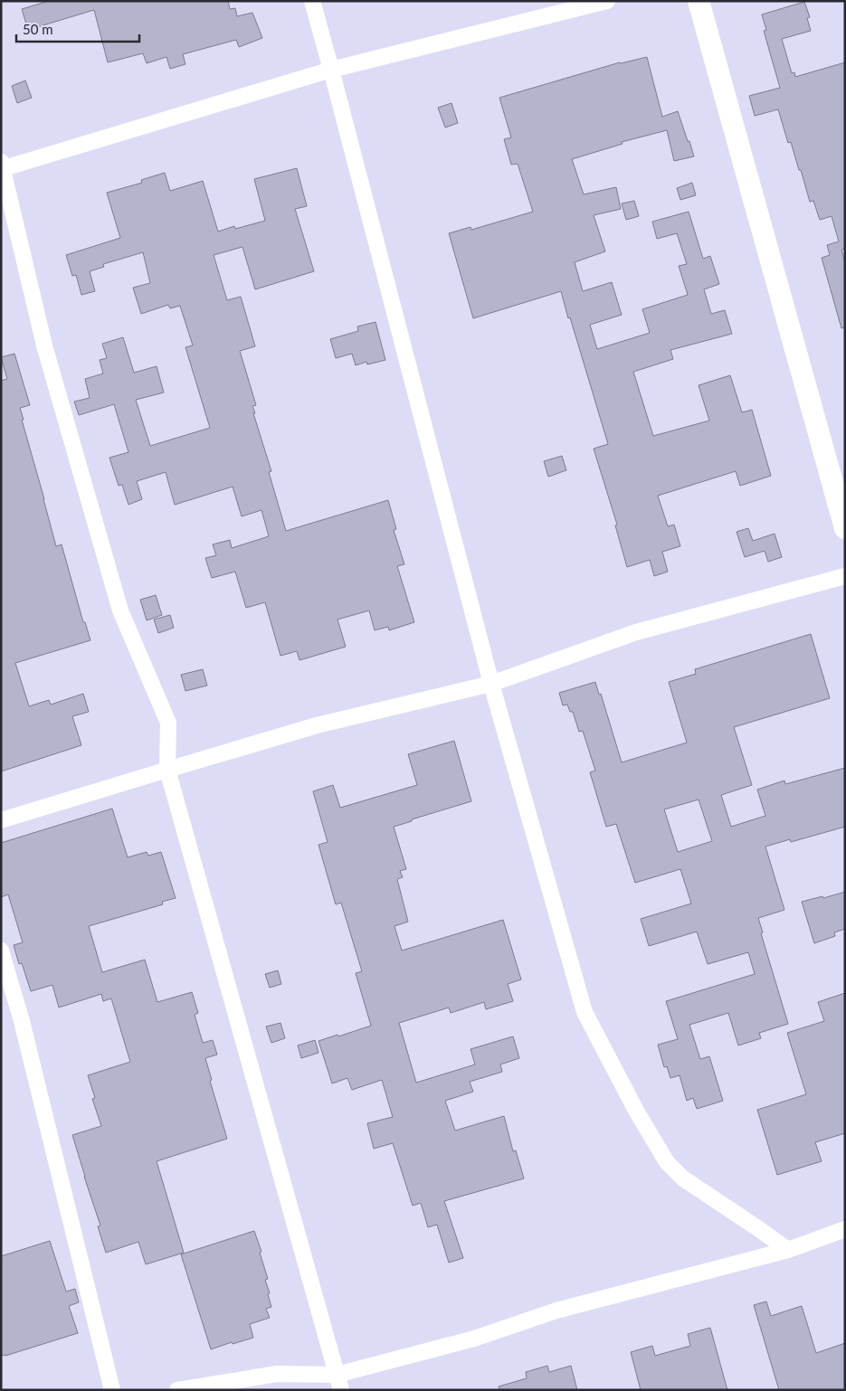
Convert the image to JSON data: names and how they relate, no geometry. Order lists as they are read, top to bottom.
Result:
{
  "scale_bar": "50 m"
}
